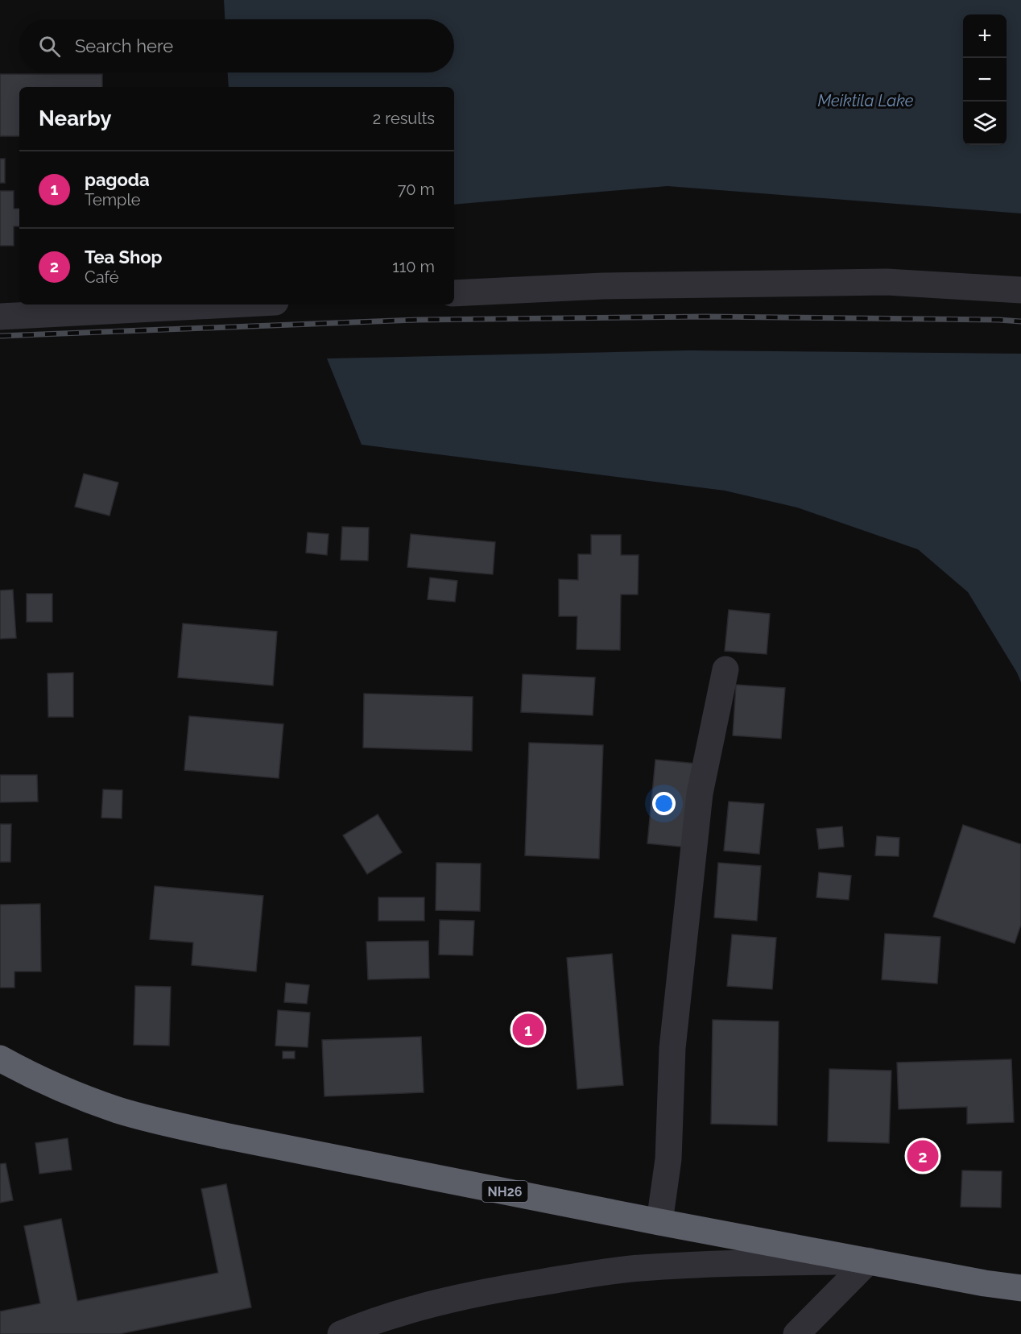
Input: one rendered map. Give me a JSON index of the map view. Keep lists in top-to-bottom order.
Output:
{
  "streets": {
    "highway": ["NH26"]
  },
  "water": ["Meiktila Lake"],
  "page": {
    "map_buttons": ["+", "−"],
    "search": "Search here",
    "heading": ["Nearby", "2 results"],
    "list": [
      {
        "mark": "1",
        "name": "pagoda",
        "note": "Temple",
        "value": "70 m"
      },
      {
        "mark": "2",
        "name": "Tea Shop",
        "note": "Café",
        "value": "110 m"
      }
    ],
    "pins": ["1", "2"]
  }
}
